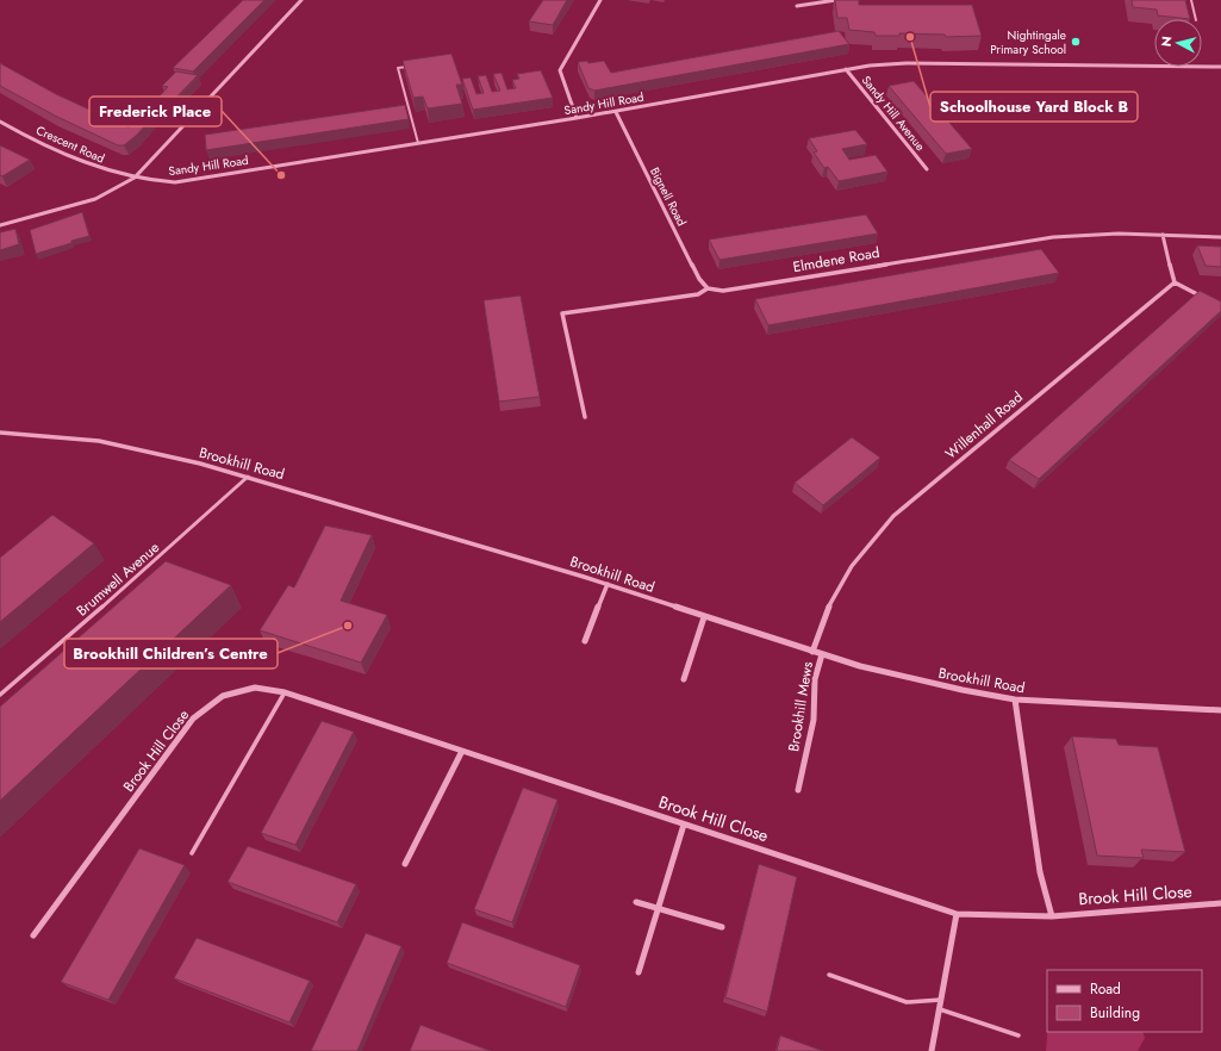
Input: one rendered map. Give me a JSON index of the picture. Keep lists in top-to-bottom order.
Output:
{
  "streets": {
    "street": [
      "Sandy Hill Road",
      "Sandy Hill Avenue",
      "Crescent Road",
      "Bignell Road",
      "Elmdene Road",
      "Willenhall Road",
      "Brookhill Road",
      "Brookhill Mews",
      "Brook Hill Close"
    ],
    "lane": ["Brumwell Avenue"]
  },
  "crossings": [
    ["Sandy Hill Road", "Sandy Hill Avenue"],
    ["Sandy Hill Road", "Crescent Road"],
    ["Sandy Hill Road", "Bignell Road"],
    ["Bignell Road", "Elmdene Road"],
    ["Willenhall Road", "Brookhill Road"],
    ["Brookhill Road", "Brumwell Avenue"],
    ["Brookhill Road", "Brookhill Mews"]
  ],
  "places": [
    "Schoolhouse Yard Block B",
    "Nightingale Primary School",
    "Frederick Place",
    "Brookhill Children’s Centre"
  ],
  "legend": ["Road", "Building"],
  "north": "left"
}
